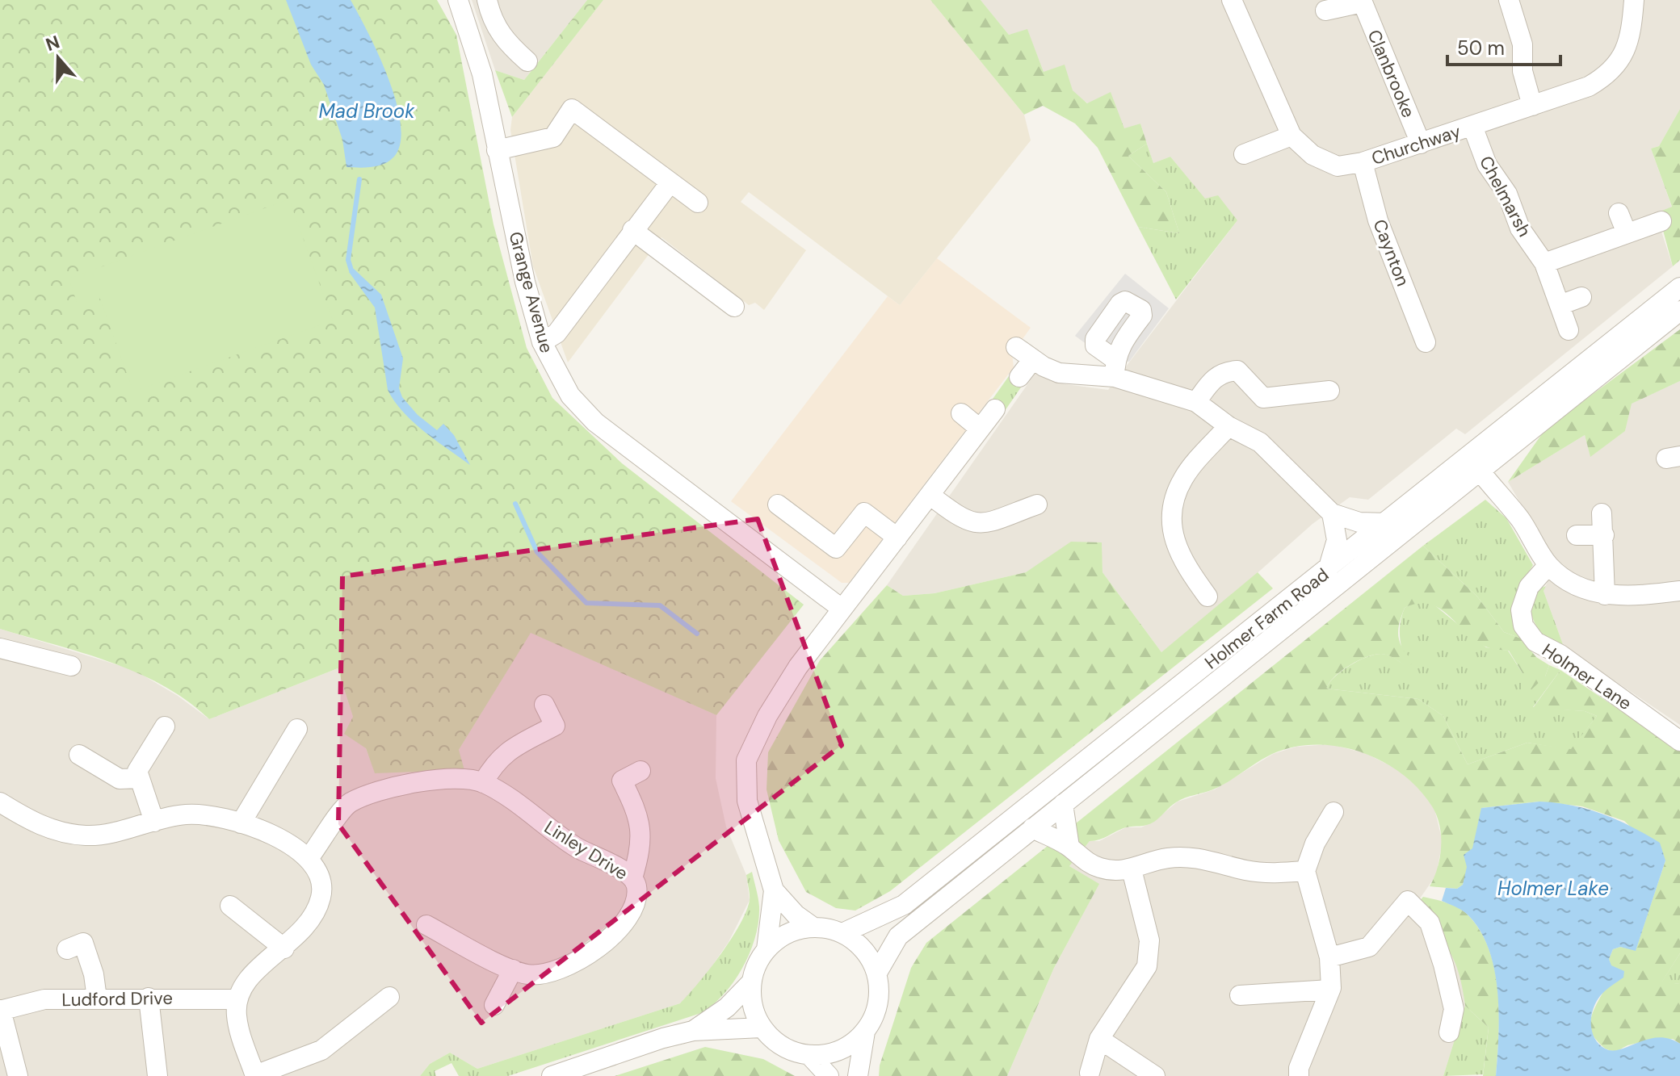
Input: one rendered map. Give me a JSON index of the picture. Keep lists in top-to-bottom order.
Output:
{
  "streets": {
    "street": [
      "Clanbrooke",
      "Churchway",
      "Chelmarsh",
      "Caynton",
      "Grange Avenue",
      "Holmer Farm Road",
      "Holmer Lane",
      "Linley Drive",
      "Ludford Drive"
    ]
  },
  "crossings": [
    ["Clanbrooke", "Churchway"],
    ["Churchway", "Chelmarsh"],
    ["Churchway", "Caynton"]
  ],
  "water": ["Mad Brook", "Holmer Lake"],
  "scale_bar": "50 m",
  "north": "top"
}
